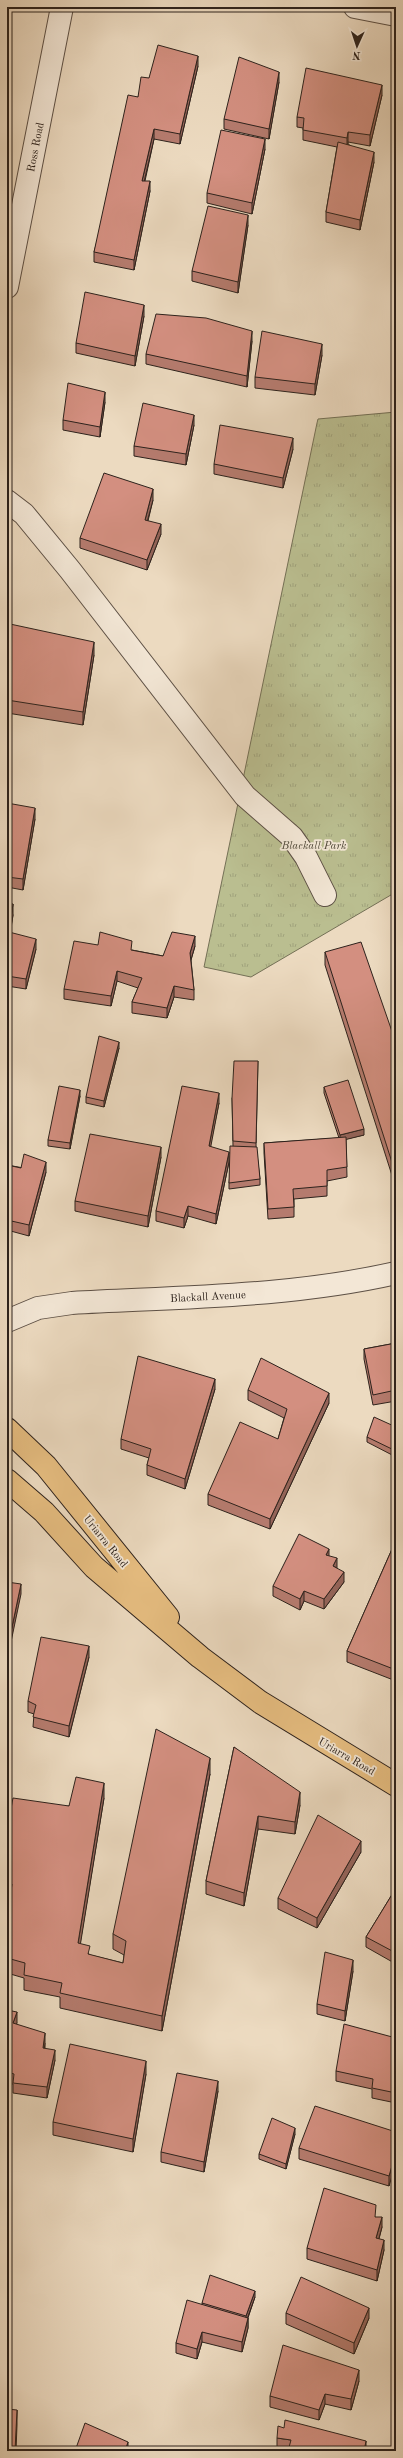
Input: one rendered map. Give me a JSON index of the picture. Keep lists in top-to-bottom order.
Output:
{
  "streets": {
    "main road": ["Uriarra Road"],
    "street": ["Ross Road", "Blackall Avenue"]
  },
  "parks": ["Blackall Park"],
  "north": "bottom"
}
